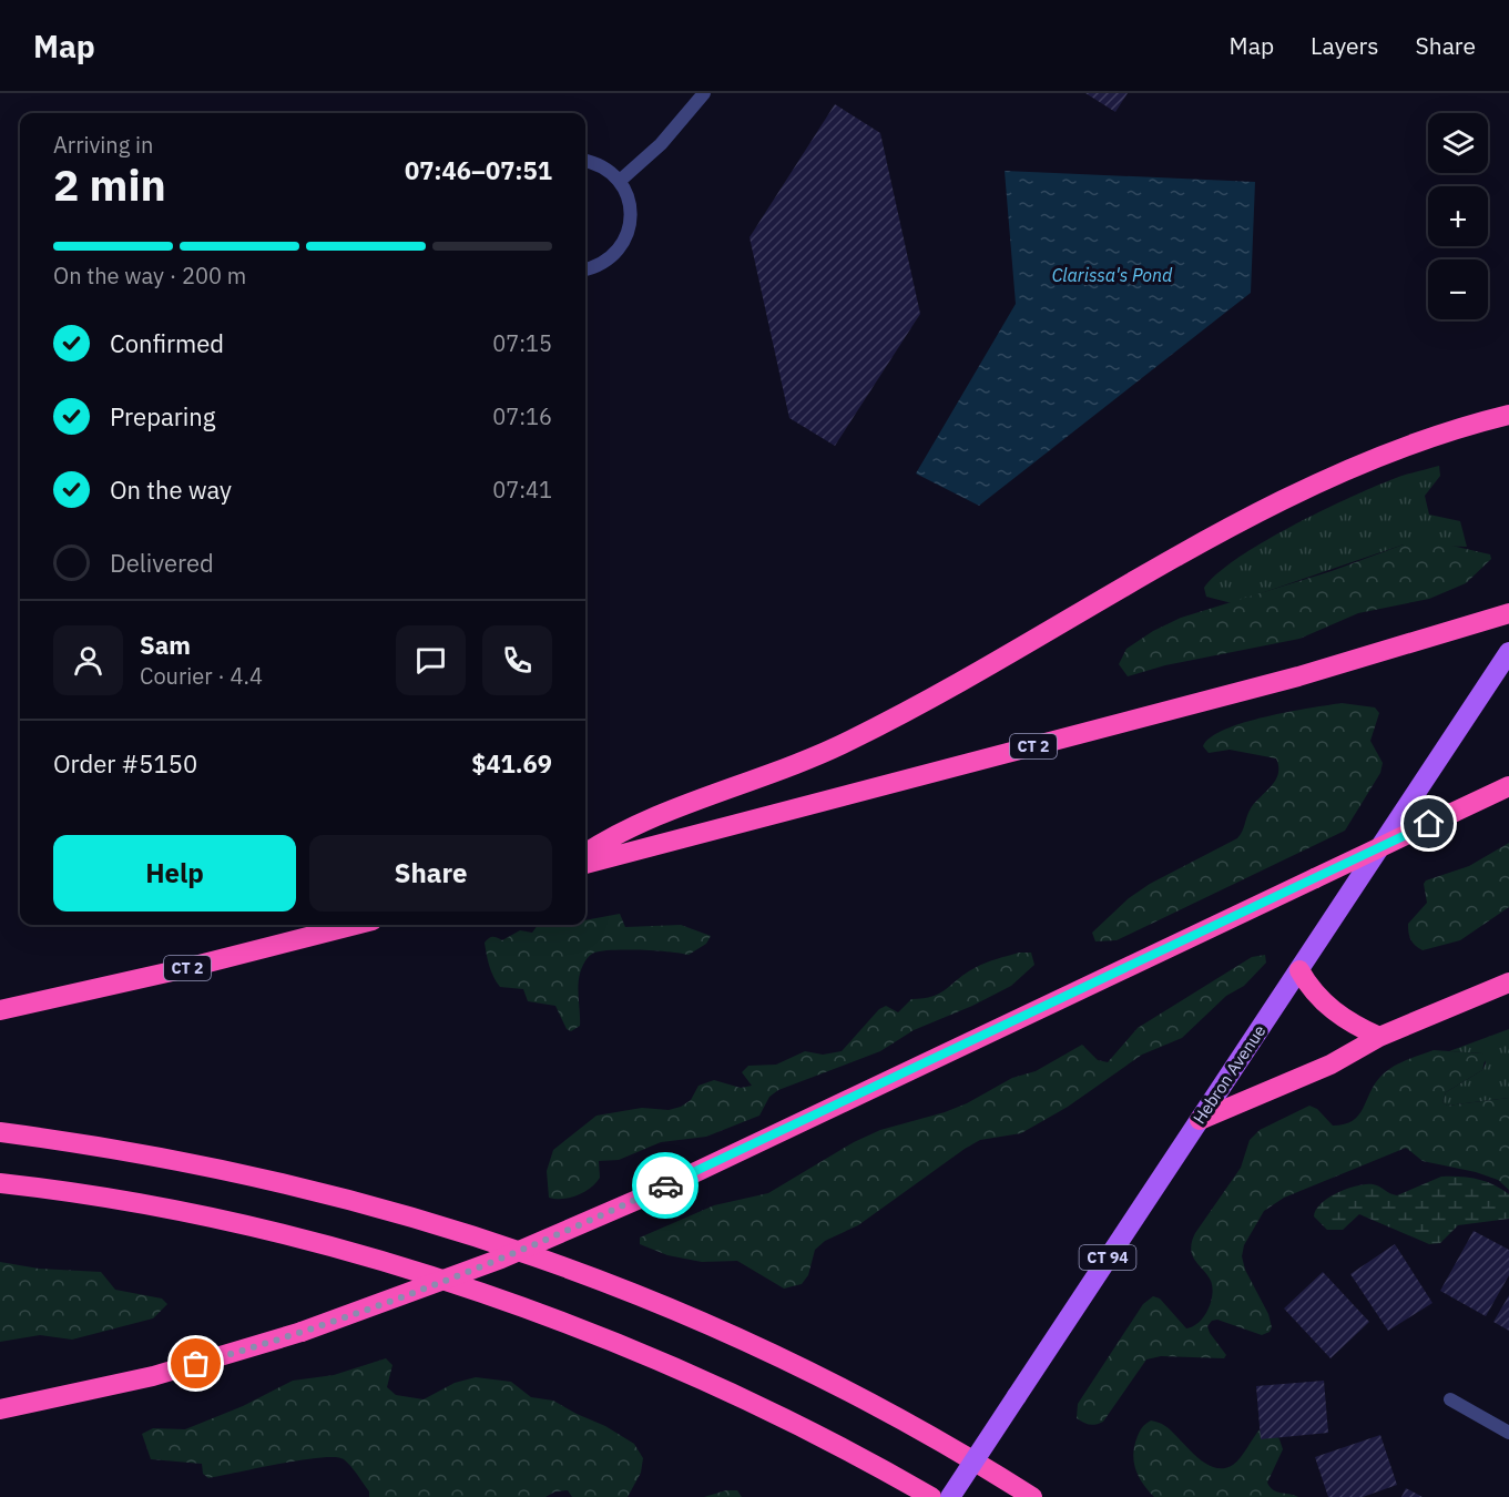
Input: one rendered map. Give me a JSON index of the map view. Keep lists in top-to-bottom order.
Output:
{
  "streets": {
    "highway": ["CT 2"],
    "main road": ["Hebron Avenue", "CT 94"]
  },
  "water": ["Clarissa's Pond"],
  "page": {
    "header": "Map",
    "nav": ["Map", "Layers", "Share"],
    "map_buttons": ["+", "−"],
    "heading": ["2 min", "Arriving in", "07:46–07:51"],
    "panel": [
      "Sam",
      "Courier · 4.4",
      "Order #5150",
      "$41.69"
    ],
    "bar": "On the way · 200 m",
    "list": [
      ["Confirmed", "07:15"],
      ["Preparing", "07:16"],
      ["On the way", "07:41"],
      "Delivered"
    ],
    "buttons": ["Help", "Share"]
  }
}
